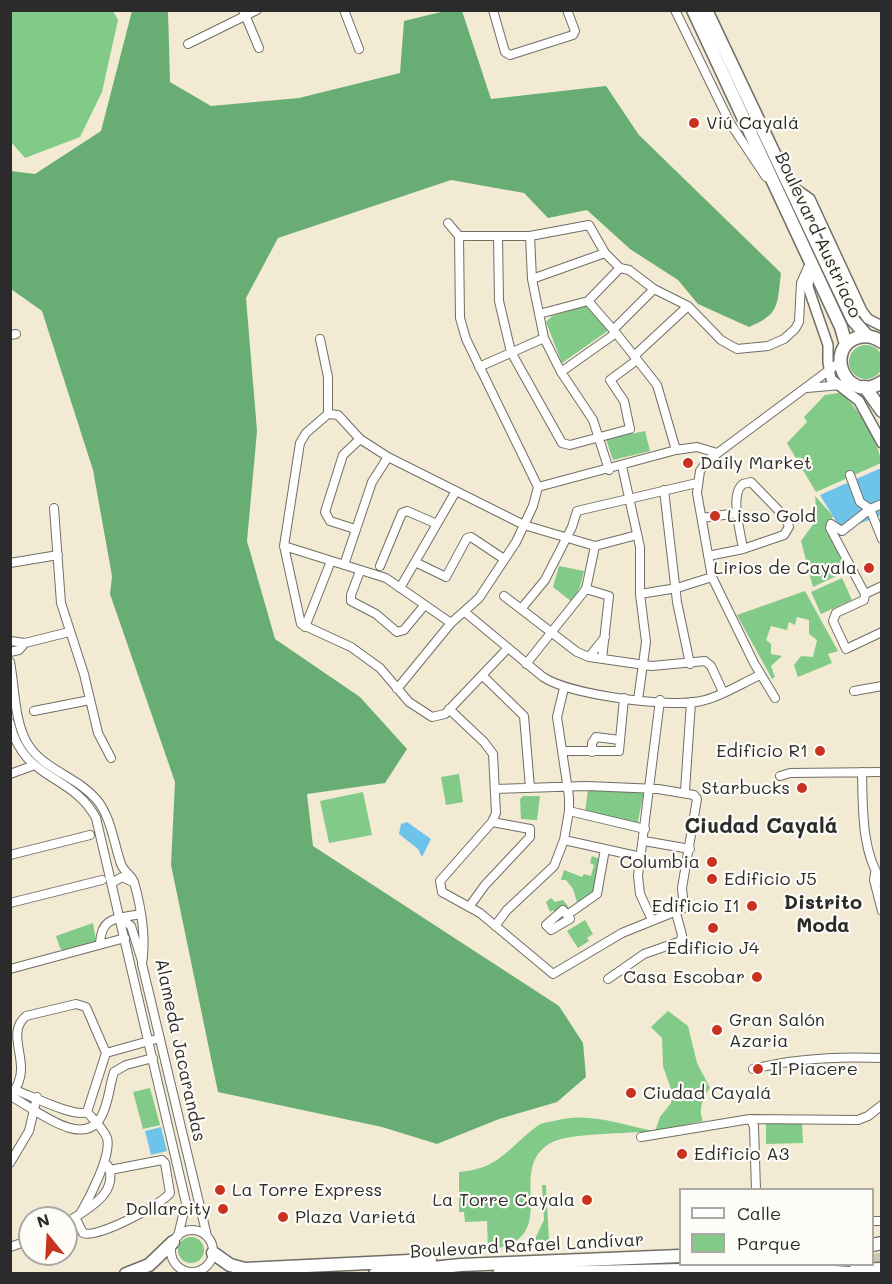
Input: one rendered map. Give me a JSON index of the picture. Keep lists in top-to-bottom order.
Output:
{
  "streets": {
    "main road": ["Boulevard Austríaco", "Boulevard Rafael Landívar"],
    "street": ["Alameda Jacarandas"]
  },
  "districts": ["Ciudad Cayalá", "Distrito Moda"],
  "places": [
    "Viú Cayalá",
    "Daily Market",
    "Lisso Gold",
    "Lirios de Cayala",
    "Edificio R1",
    "Starbucks",
    "Columbia",
    "Edificio J5",
    "Edificio I1",
    "Edificio J4",
    "Casa Escobar",
    "Gran Salón Azaria",
    "Il Piacere",
    "Ciudad Cayalá",
    "Edificio A3",
    "La Torre Express",
    "La Torre Cayala",
    "Dollarcity",
    "Plaza Varietá"
  ],
  "legend": ["Calle", "Parque"],
  "north": "top"
}
